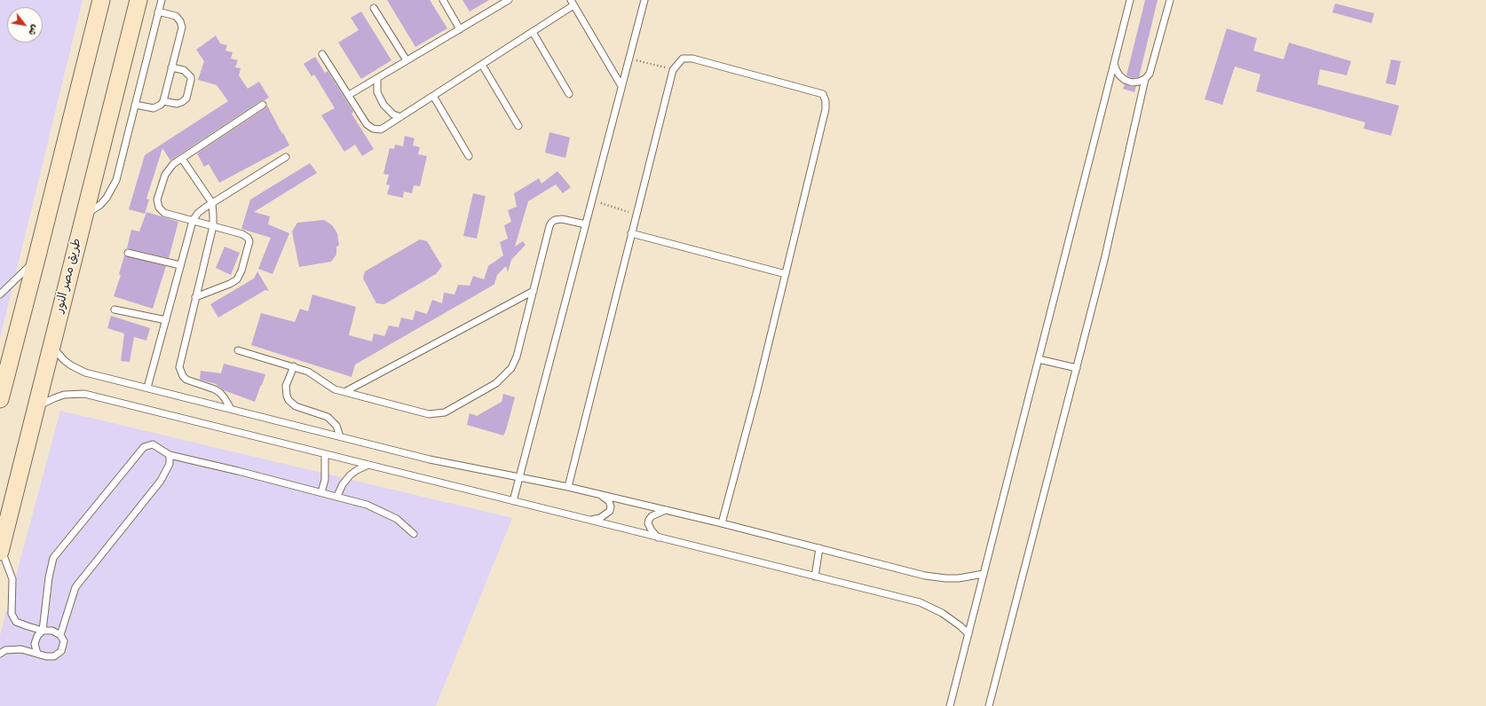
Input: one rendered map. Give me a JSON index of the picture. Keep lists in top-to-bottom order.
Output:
{
  "streets": {
    "street": ["طريق مصر النور"]
  },
  "north": "bottom right"
}
